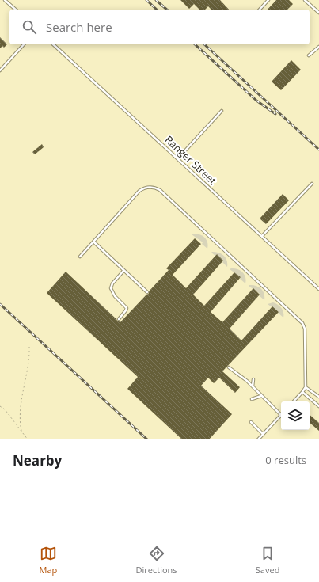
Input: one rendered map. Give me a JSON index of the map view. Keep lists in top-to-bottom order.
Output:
{
  "streets": {
    "lane": ["Ranger Street"]
  },
  "page": {
    "search": "Search here",
    "heading": ["Nearby", "0 results"],
    "nav": ["Map", "Directions", "Saved"]
  }
}
